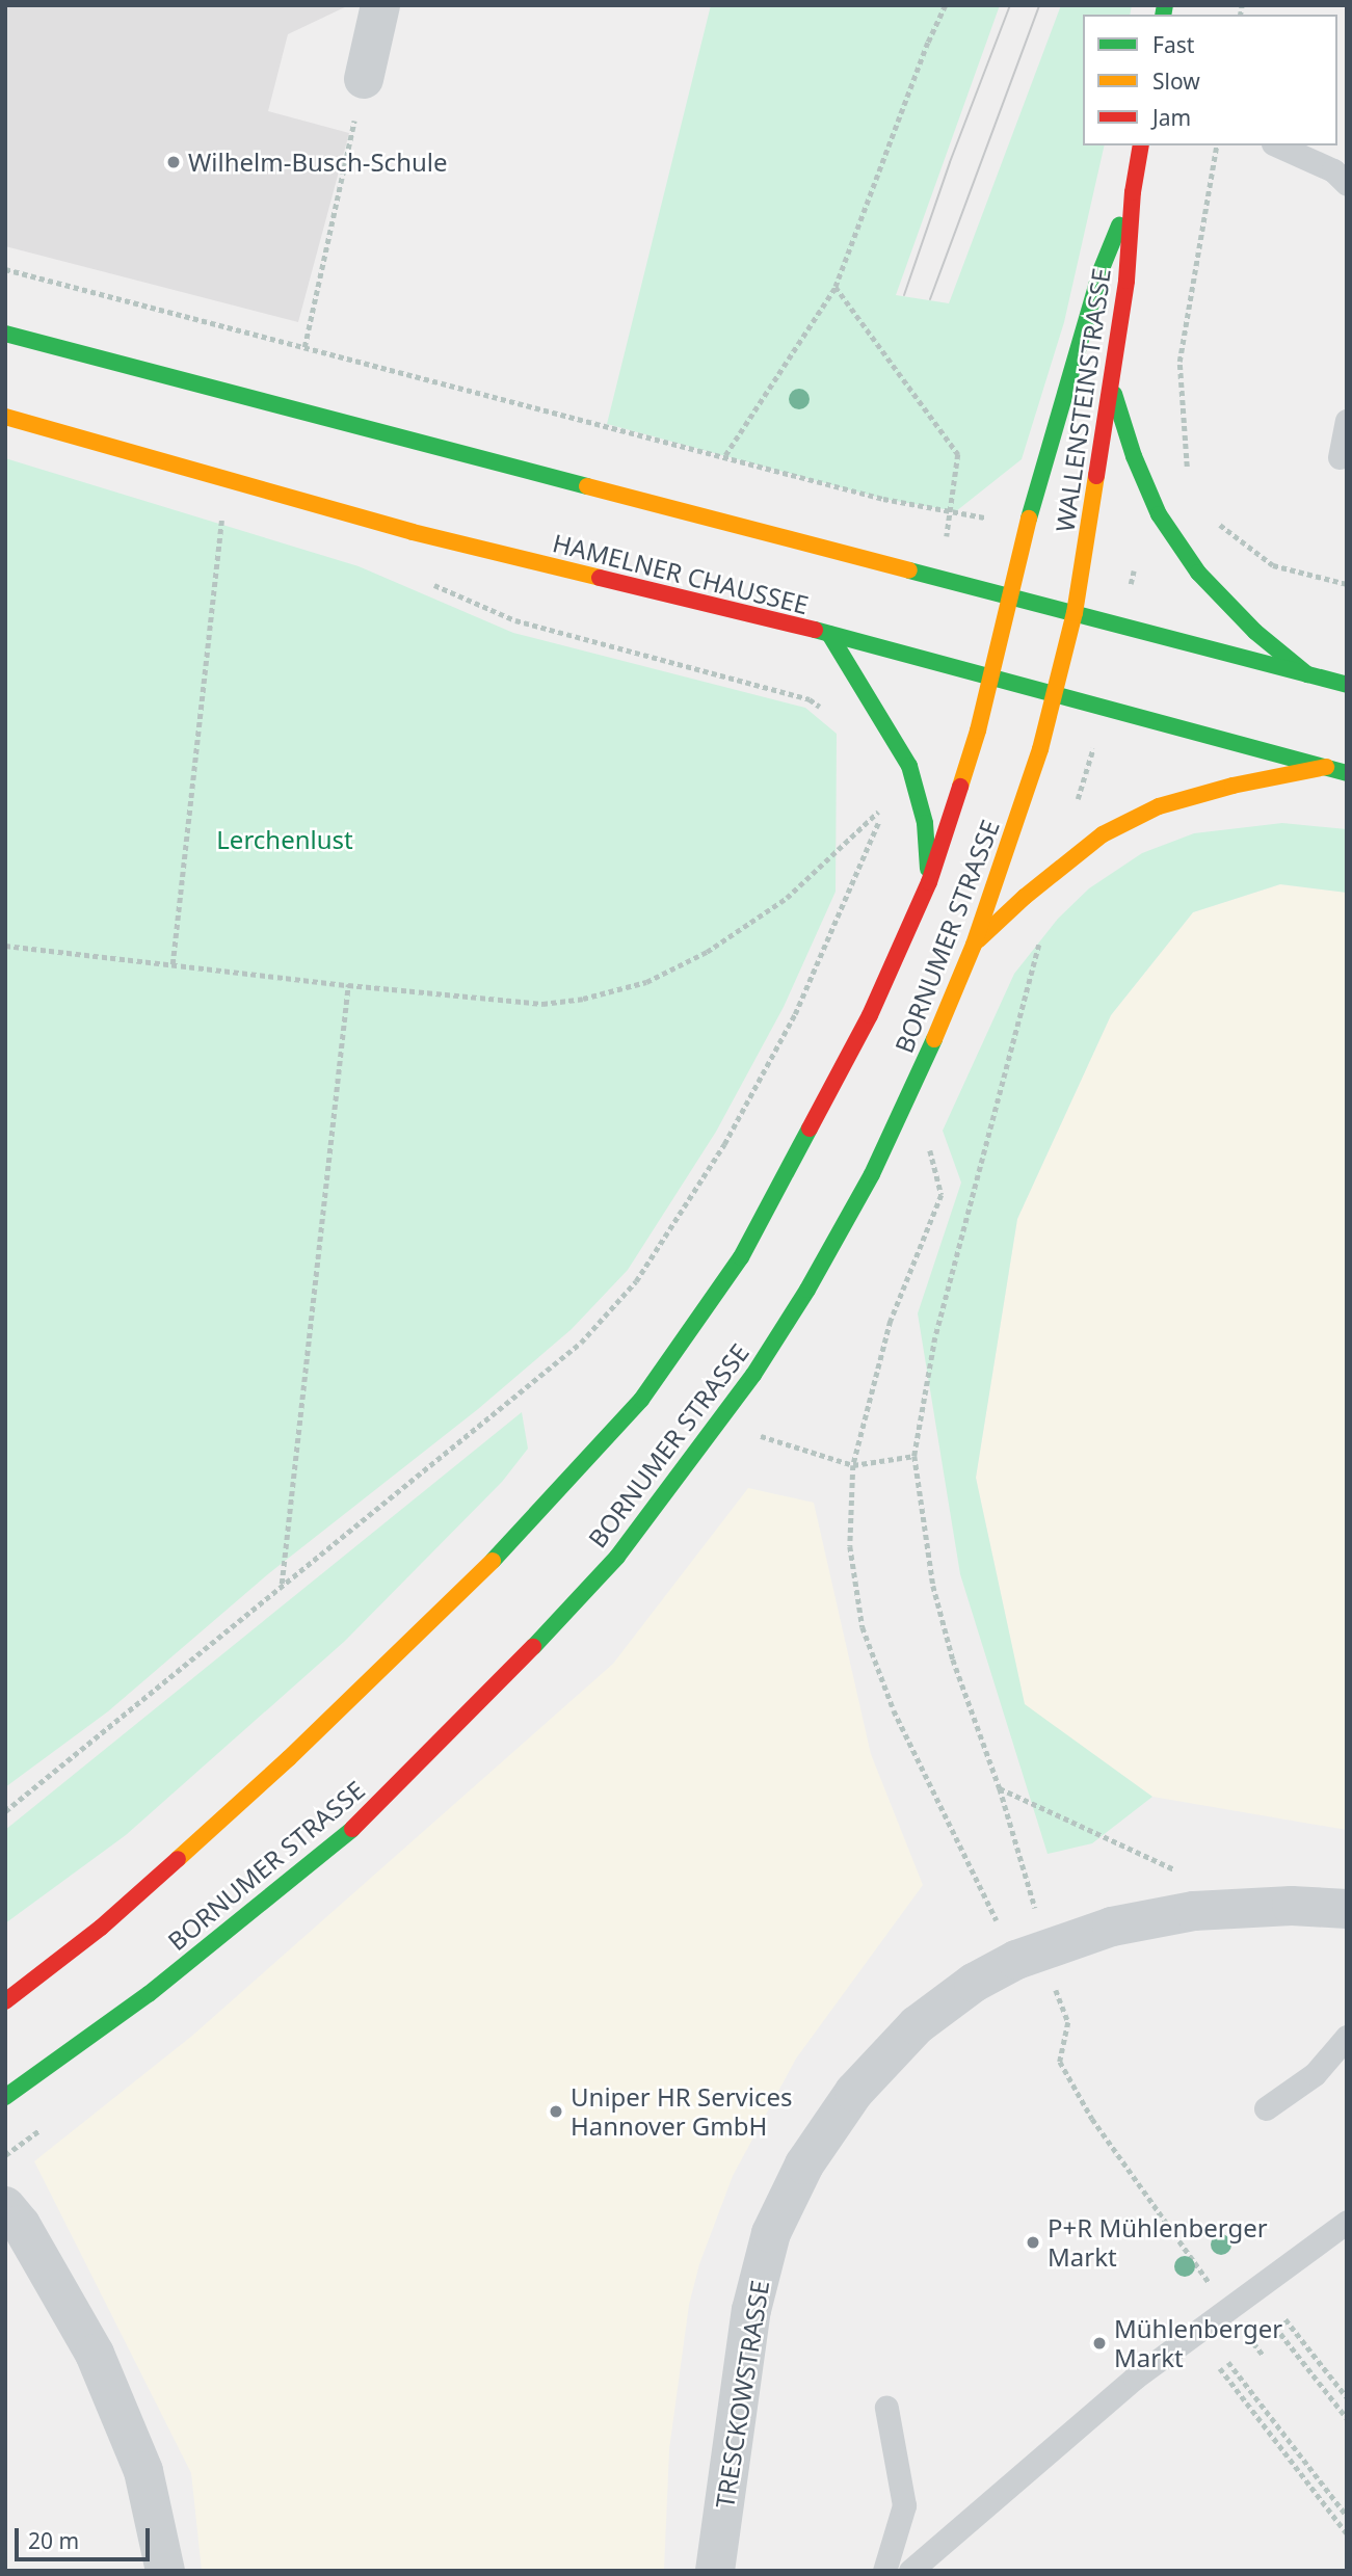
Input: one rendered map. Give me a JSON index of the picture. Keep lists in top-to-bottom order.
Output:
{
  "streets": {
    "main road": ["WALLENSTEINSTRASSE", "HAMELNER CHAUSSEE", "BORNUMER STRASSE"],
    "street": ["TRESCKOWSTRASSE"]
  },
  "crossings": [
    ["WALLENSTEINSTRASSE", "BORNUMER STRASSE"],
    ["HAMELNER CHAUSSEE", "BORNUMER STRASSE"]
  ],
  "parks": ["Lerchenlust"],
  "places": [
    "Wilhelm-Busch-Schule",
    "Uniper HR Services Hannover GmbH",
    "P+R Mühlenberger Markt",
    "Mühlenberger Markt"
  ],
  "legend": ["Fast", "Slow", "Jam"],
  "scale_bar": "20 m"
}
